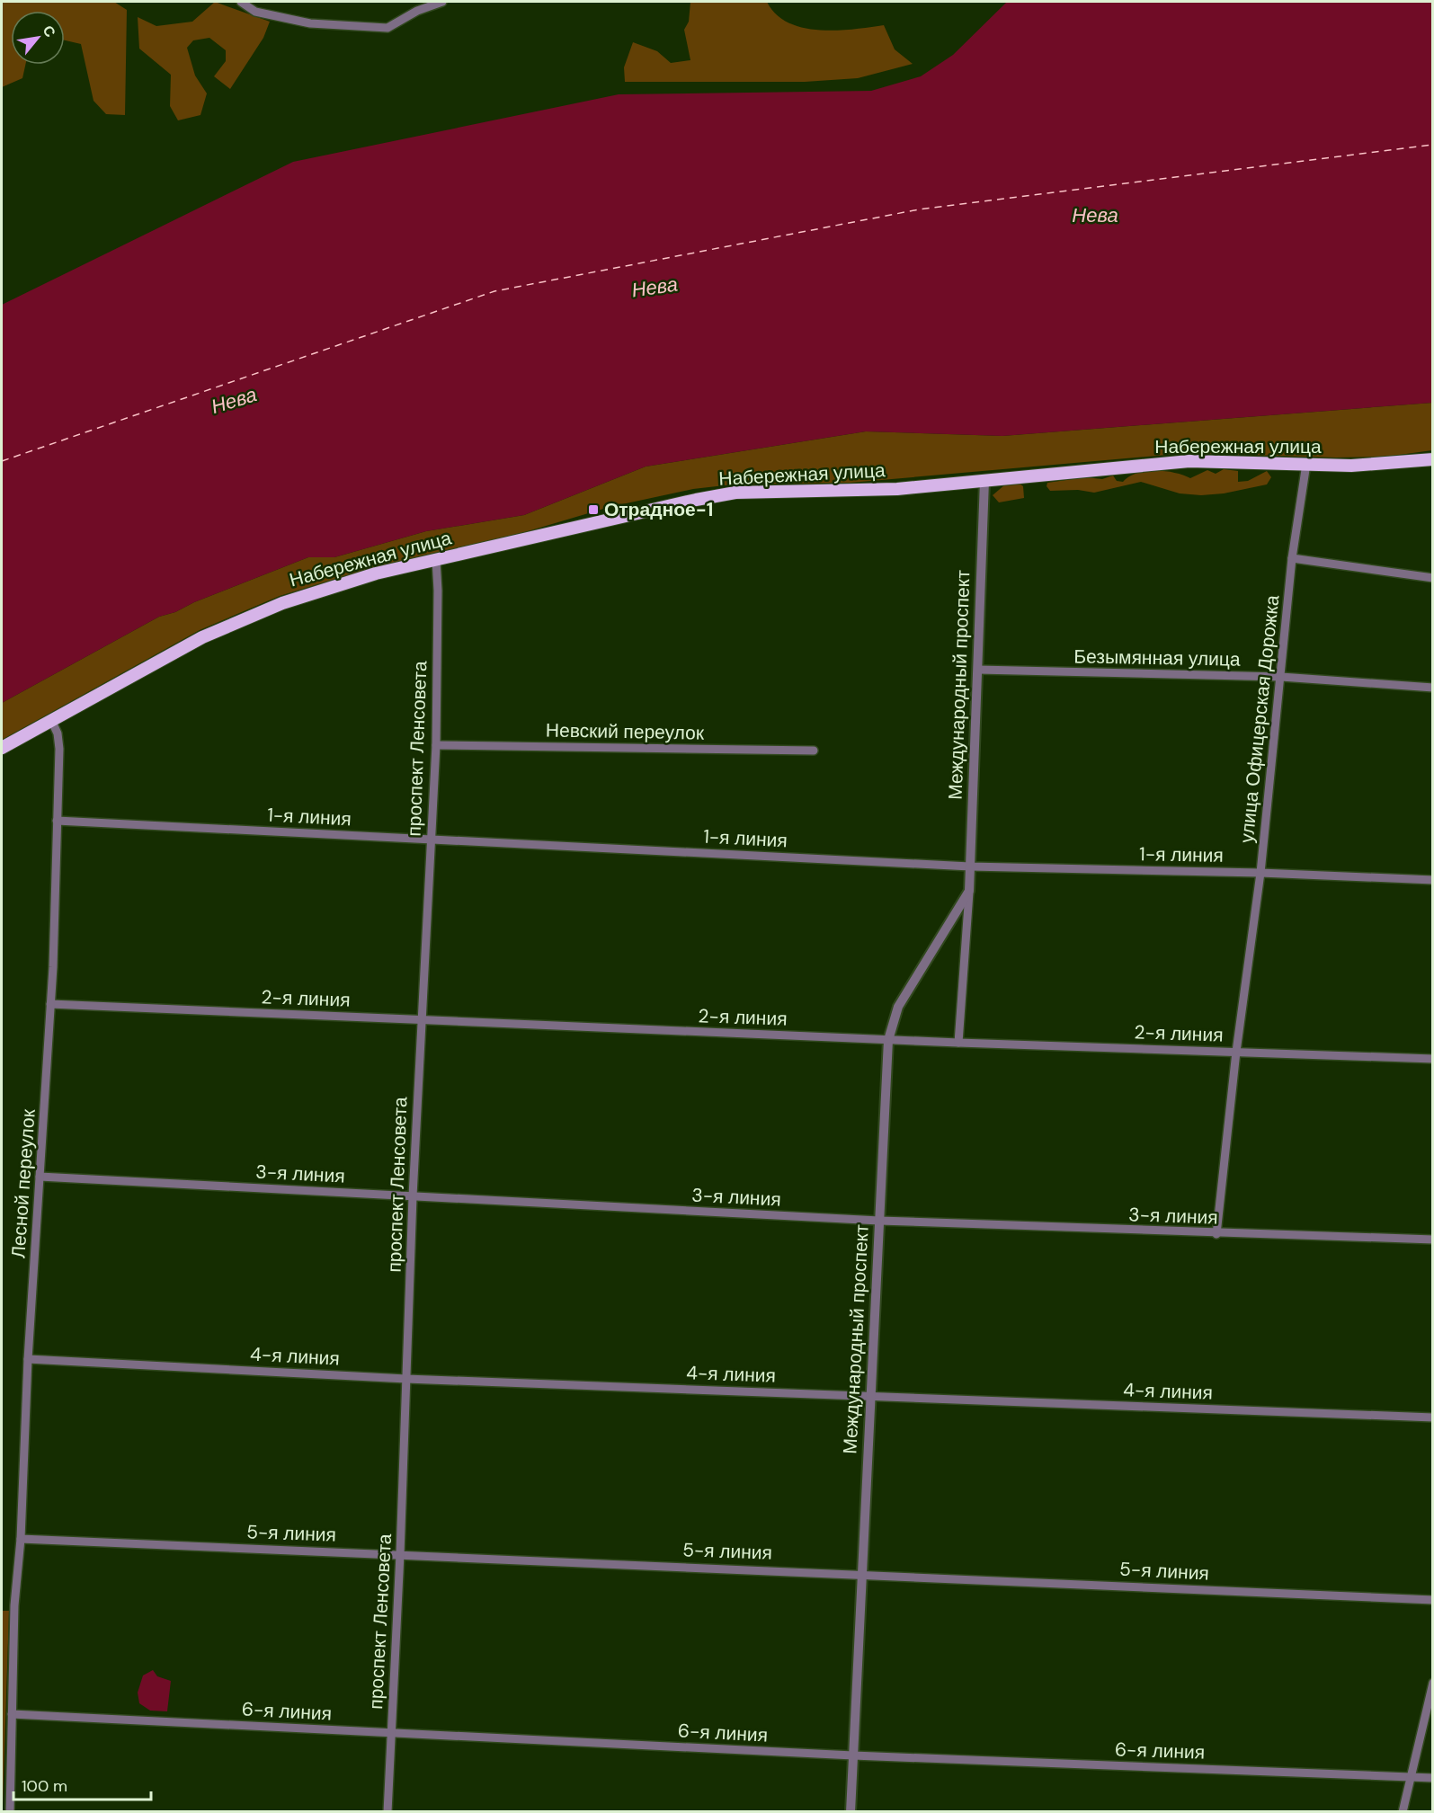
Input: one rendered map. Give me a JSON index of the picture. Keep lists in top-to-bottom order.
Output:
{
  "streets": {
    "main road": ["Набережная улица"],
    "street": [
      "Безымянная улица",
      "Международный проспект",
      "улица Офицерская Дорожка",
      "Невский переулок",
      "проспект Ленсовета",
      "1-я линия",
      "2-я линия",
      "3-я линия",
      "Лесной переулок",
      "4-я линия",
      "5-я линия",
      "6-я линия"
    ]
  },
  "crossings": [
    ["Набережная улица", "Международный проспект"],
    ["Набережная улица", "улица Офицерская Дорожка"],
    ["Набережная улица", "проспект Ленсовета"],
    ["Набережная улица", "Лесной переулок"],
    ["Безымянная улица", "Международный проспект"],
    ["Безымянная улица", "улица Офицерская Дорожка"],
    ["Международный проспект", "1-я линия"],
    ["Международный проспект", "2-я линия"],
    ["Международный проспект", "3-я линия"],
    ["Международный проспект", "4-я линия"],
    ["Международный проспект", "5-я линия"],
    ["Международный проспект", "6-я линия"],
    ["улица Офицерская Дорожка", "1-я линия"],
    ["улица Офицерская Дорожка", "2-я линия"],
    ["улица Офицерская Дорожка", "3-я линия"],
    ["Невский переулок", "проспект Ленсовета"],
    ["проспект Ленсовета", "1-я линия"],
    ["проспект Ленсовета", "2-я линия"],
    ["проспект Ленсовета", "3-я линия"],
    ["проспект Ленсовета", "4-я линия"],
    ["проспект Ленсовета", "5-я линия"],
    ["проспект Ленсовета", "6-я линия"],
    ["1-я линия", "Лесной переулок"],
    ["2-я линия", "Лесной переулок"],
    ["3-я линия", "Лесной переулок"],
    ["Лесной переулок", "4-я линия"],
    ["Лесной переулок", "5-я линия"],
    ["Лесной переулок", "6-я линия"]
  ],
  "water": ["Нева"],
  "places": {
    "transit": ["Отрадное-1"]
  },
  "scale_bar": "100 m",
  "north": "top right"
}
